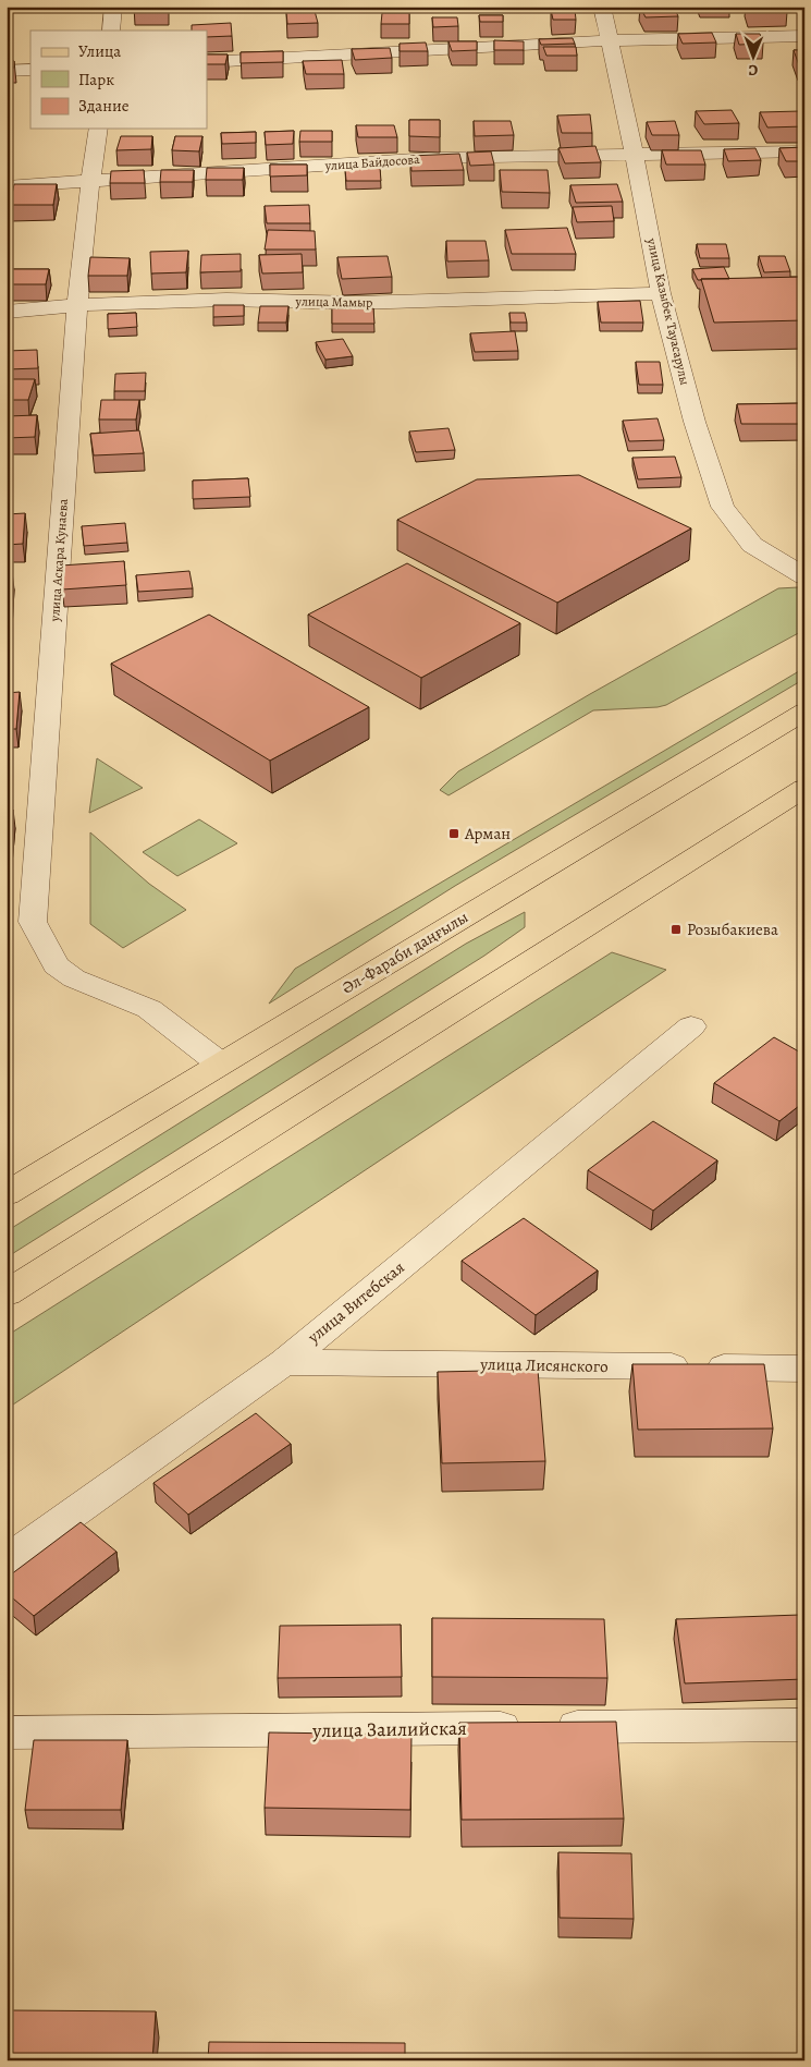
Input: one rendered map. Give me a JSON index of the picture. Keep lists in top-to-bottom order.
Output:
{
  "streets": {
    "main road": ["Әл-Фараби даңғылы"],
    "street": [
      "улица Байдосова",
      "улица Мамыр",
      "улица Казыбек Тауасарулы",
      "улица Аскара Кунаева",
      "улица Витебская",
      "улица Лисянского",
      "улица Заилийская"
    ]
  },
  "crossings": [
    ["улица Байдосова", "улица Казыбек Тауасарулы"],
    ["улица Байдосова", "улица Аскара Кунаева"],
    ["улица Мамыр", "улица Казыбек Тауасарулы"],
    ["улица Мамыр", "улица Аскара Кунаева"],
    ["улица Аскара Кунаева", "Әл-Фараби даңғылы"],
    ["улица Витебская", "улица Лисянского"]
  ],
  "places": {
    "transit": ["Арман", "Розыбакиева"]
  },
  "legend": ["Улица", "Парк", "Здание"],
  "north": "bottom"
}
